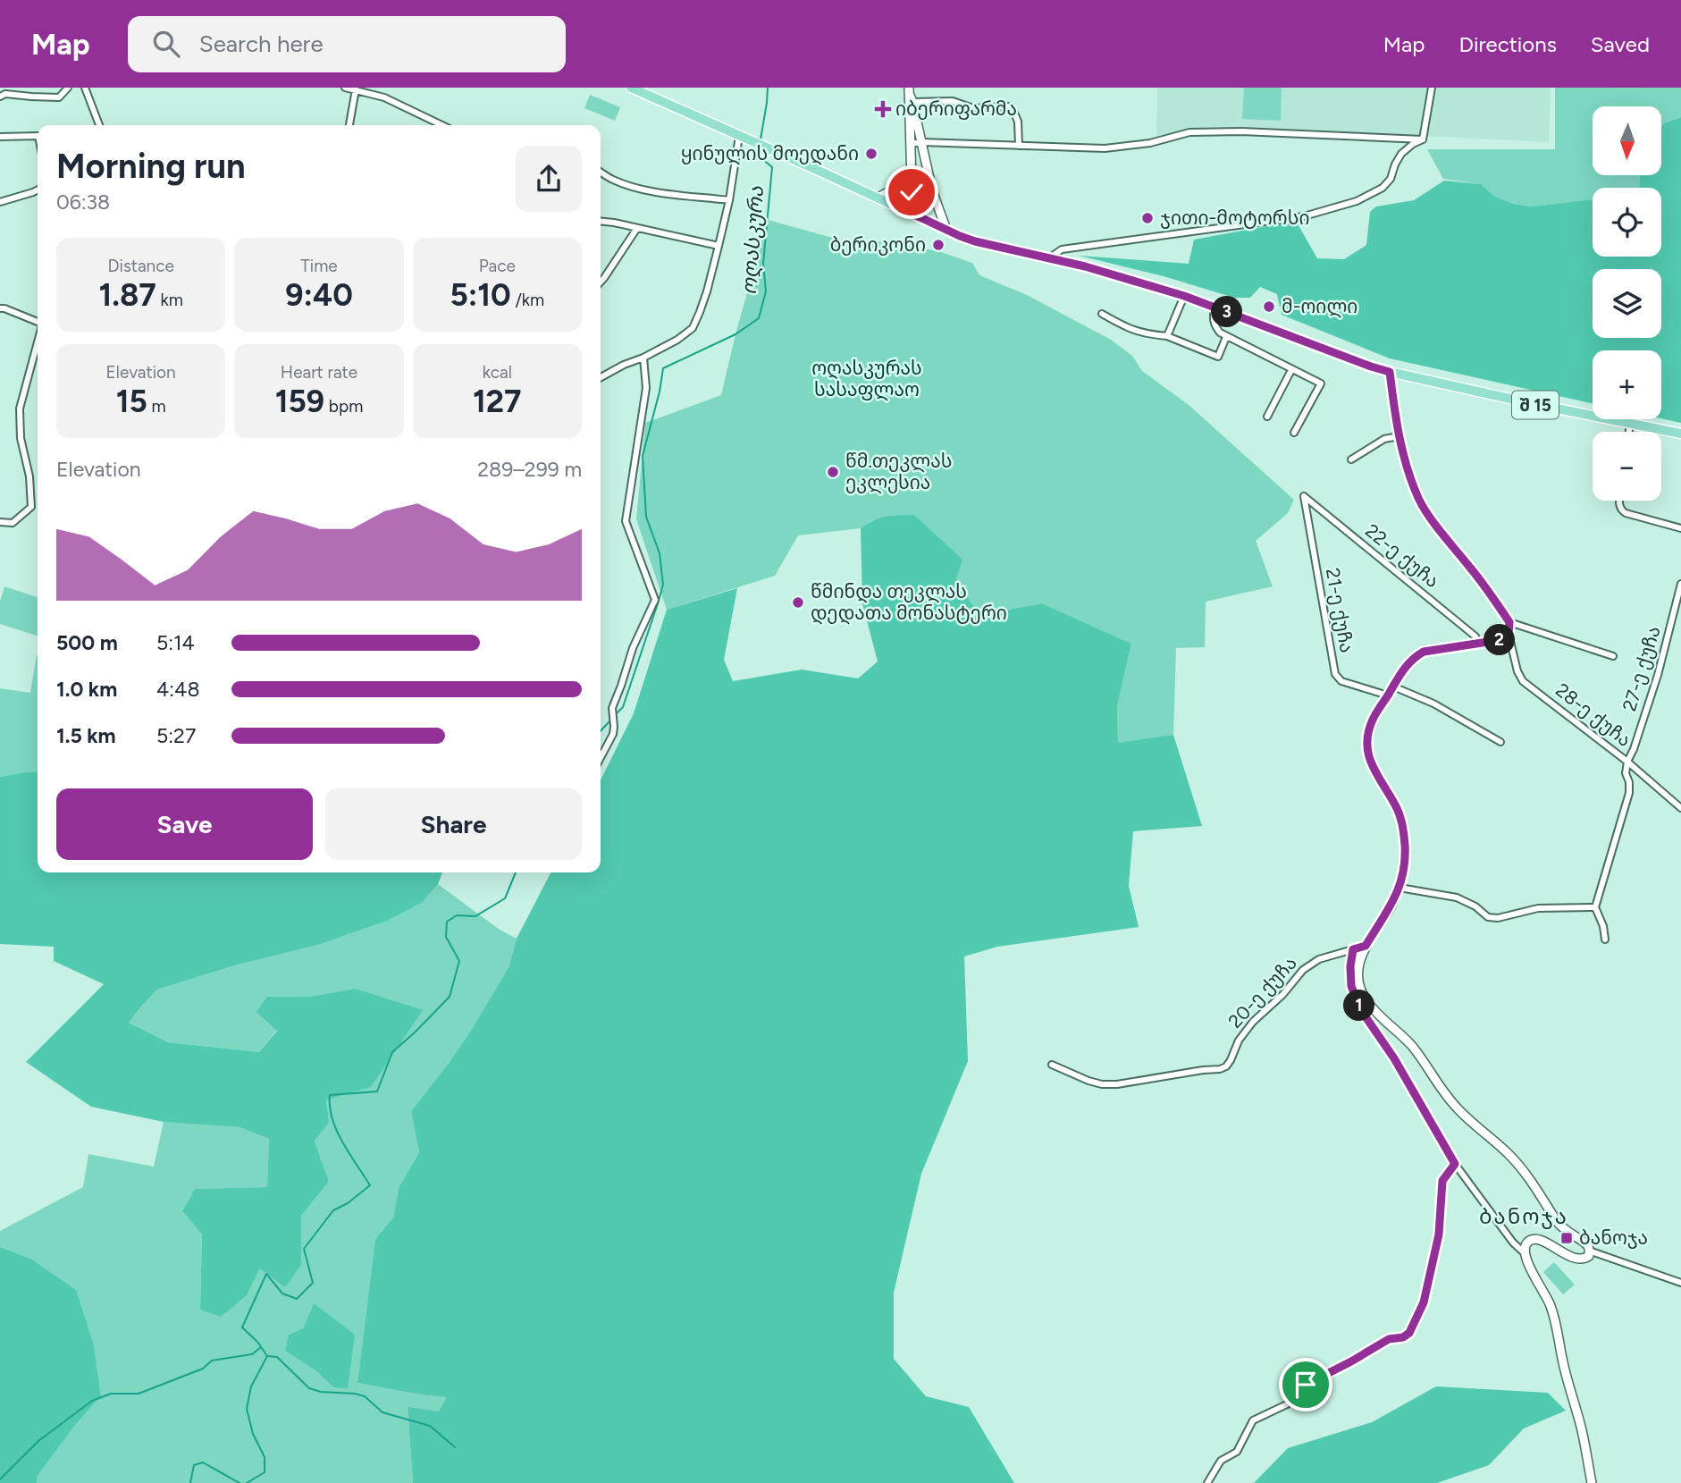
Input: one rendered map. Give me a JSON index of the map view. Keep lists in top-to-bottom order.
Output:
{
  "streets": {
    "main road": ["შ 15"],
    "street": [
      "22-ე ქუჩა",
      "21-ე ქუჩა",
      "27-ე ქუჩა",
      "28-ე ქუჩა",
      "20-ე ქუჩა"
    ]
  },
  "crossings": [
    ["22-ე ქუჩა", "21-ე ქუჩა"],
    ["27-ე ქუჩა", "28-ე ქუჩა"]
  ],
  "districts": ["ბანოჯა"],
  "water": ["ოღასკურა"],
  "parks": ["ოღასკურას სასაფლაო"],
  "places": {
    "health": ["იბერიფარმა"],
    "other": [
      "ყინულის მოედანი",
      "ჯითი-მოტორსი",
      "ბერიკონი",
      "მ-ოილი",
      "წმ.თეკლას ეკლესია",
      "წმინდა თეკლას დედათა მონასტერი"
    ],
    "transit": ["ბანოჯა"]
  },
  "north": "bottom",
  "page": {
    "header": "Map",
    "search": "Search here",
    "nav": ["Map", "Directions", "Saved"],
    "map_buttons": ["+", "−"],
    "heading": ["Morning run", "06:38"],
    "stats": [
      ["Distance", "1.87 km"],
      ["Time", "9:40"],
      ["Pace", "5:10 /km"],
      ["Elevation", "15 m"],
      ["Heart rate", "159 bpm"],
      ["kcal", "127"]
    ],
    "pins": ["3", "2", "1"],
    "chart": ["Elevation", "289–299 m"],
    "list": [
      {
        "name": "500 m",
        "note": "5:14"
      },
      {
        "name": "1.0 km",
        "note": "4:48"
      },
      {
        "name": "1.5 km",
        "note": "5:27"
      }
    ],
    "buttons": ["Save", "Share"]
  }
}
